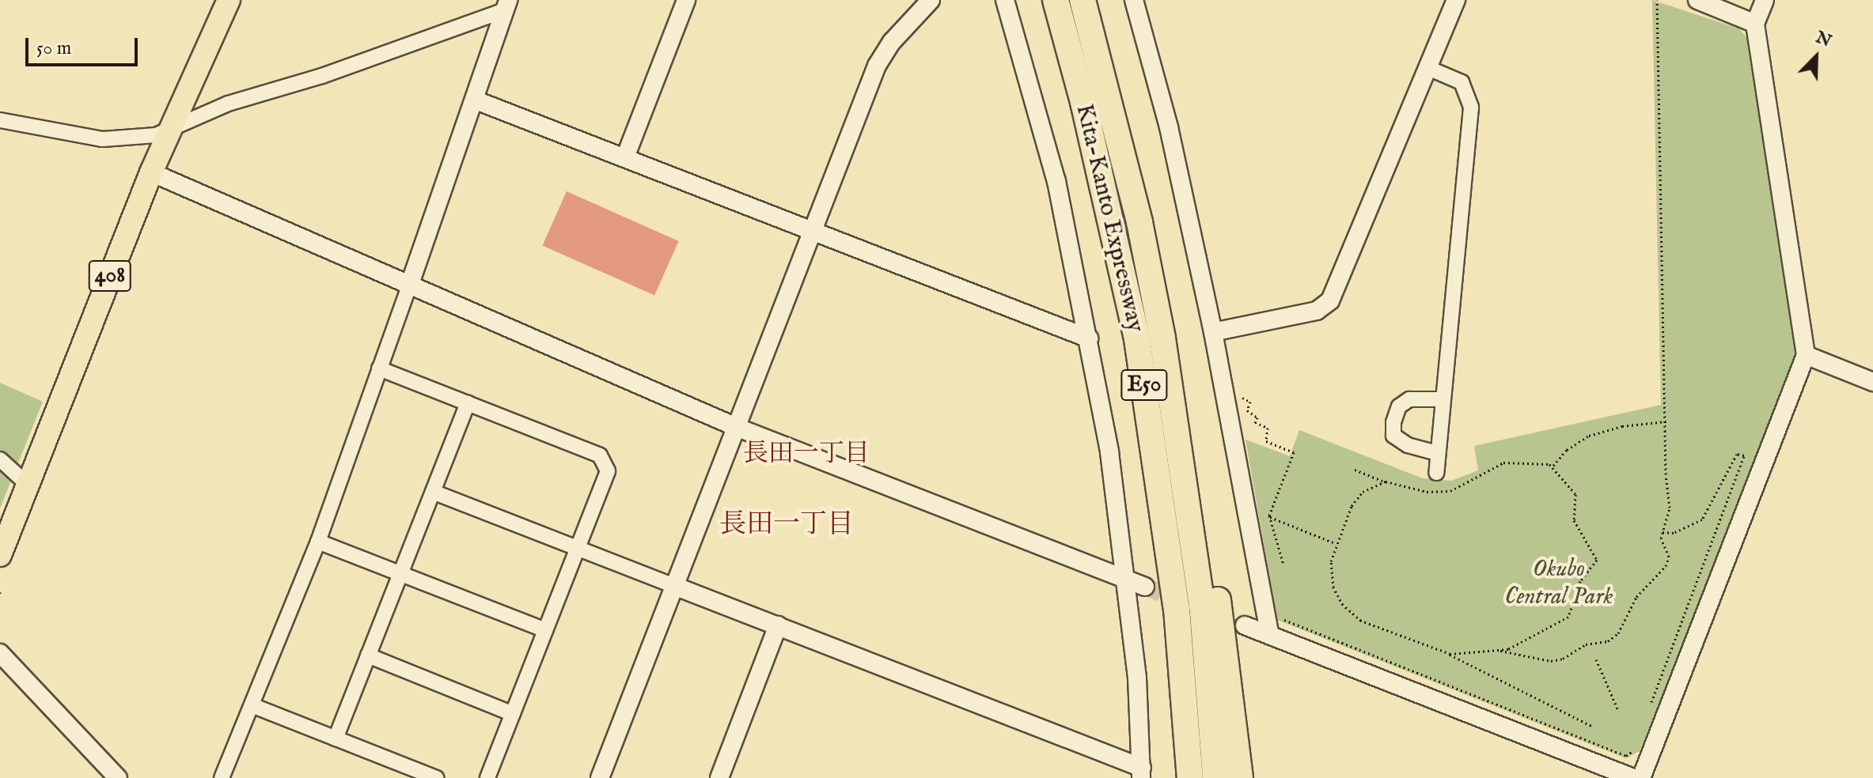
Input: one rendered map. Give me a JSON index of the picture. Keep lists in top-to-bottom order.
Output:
{
  "streets": {
    "highway": ["Kita-Kanto Expressway", "408", "E50"]
  },
  "districts": ["長田一丁目", "長田一丁目"],
  "parks": ["Okubo Central Park"],
  "scale_bar": "50 m",
  "north": "top right"
}
